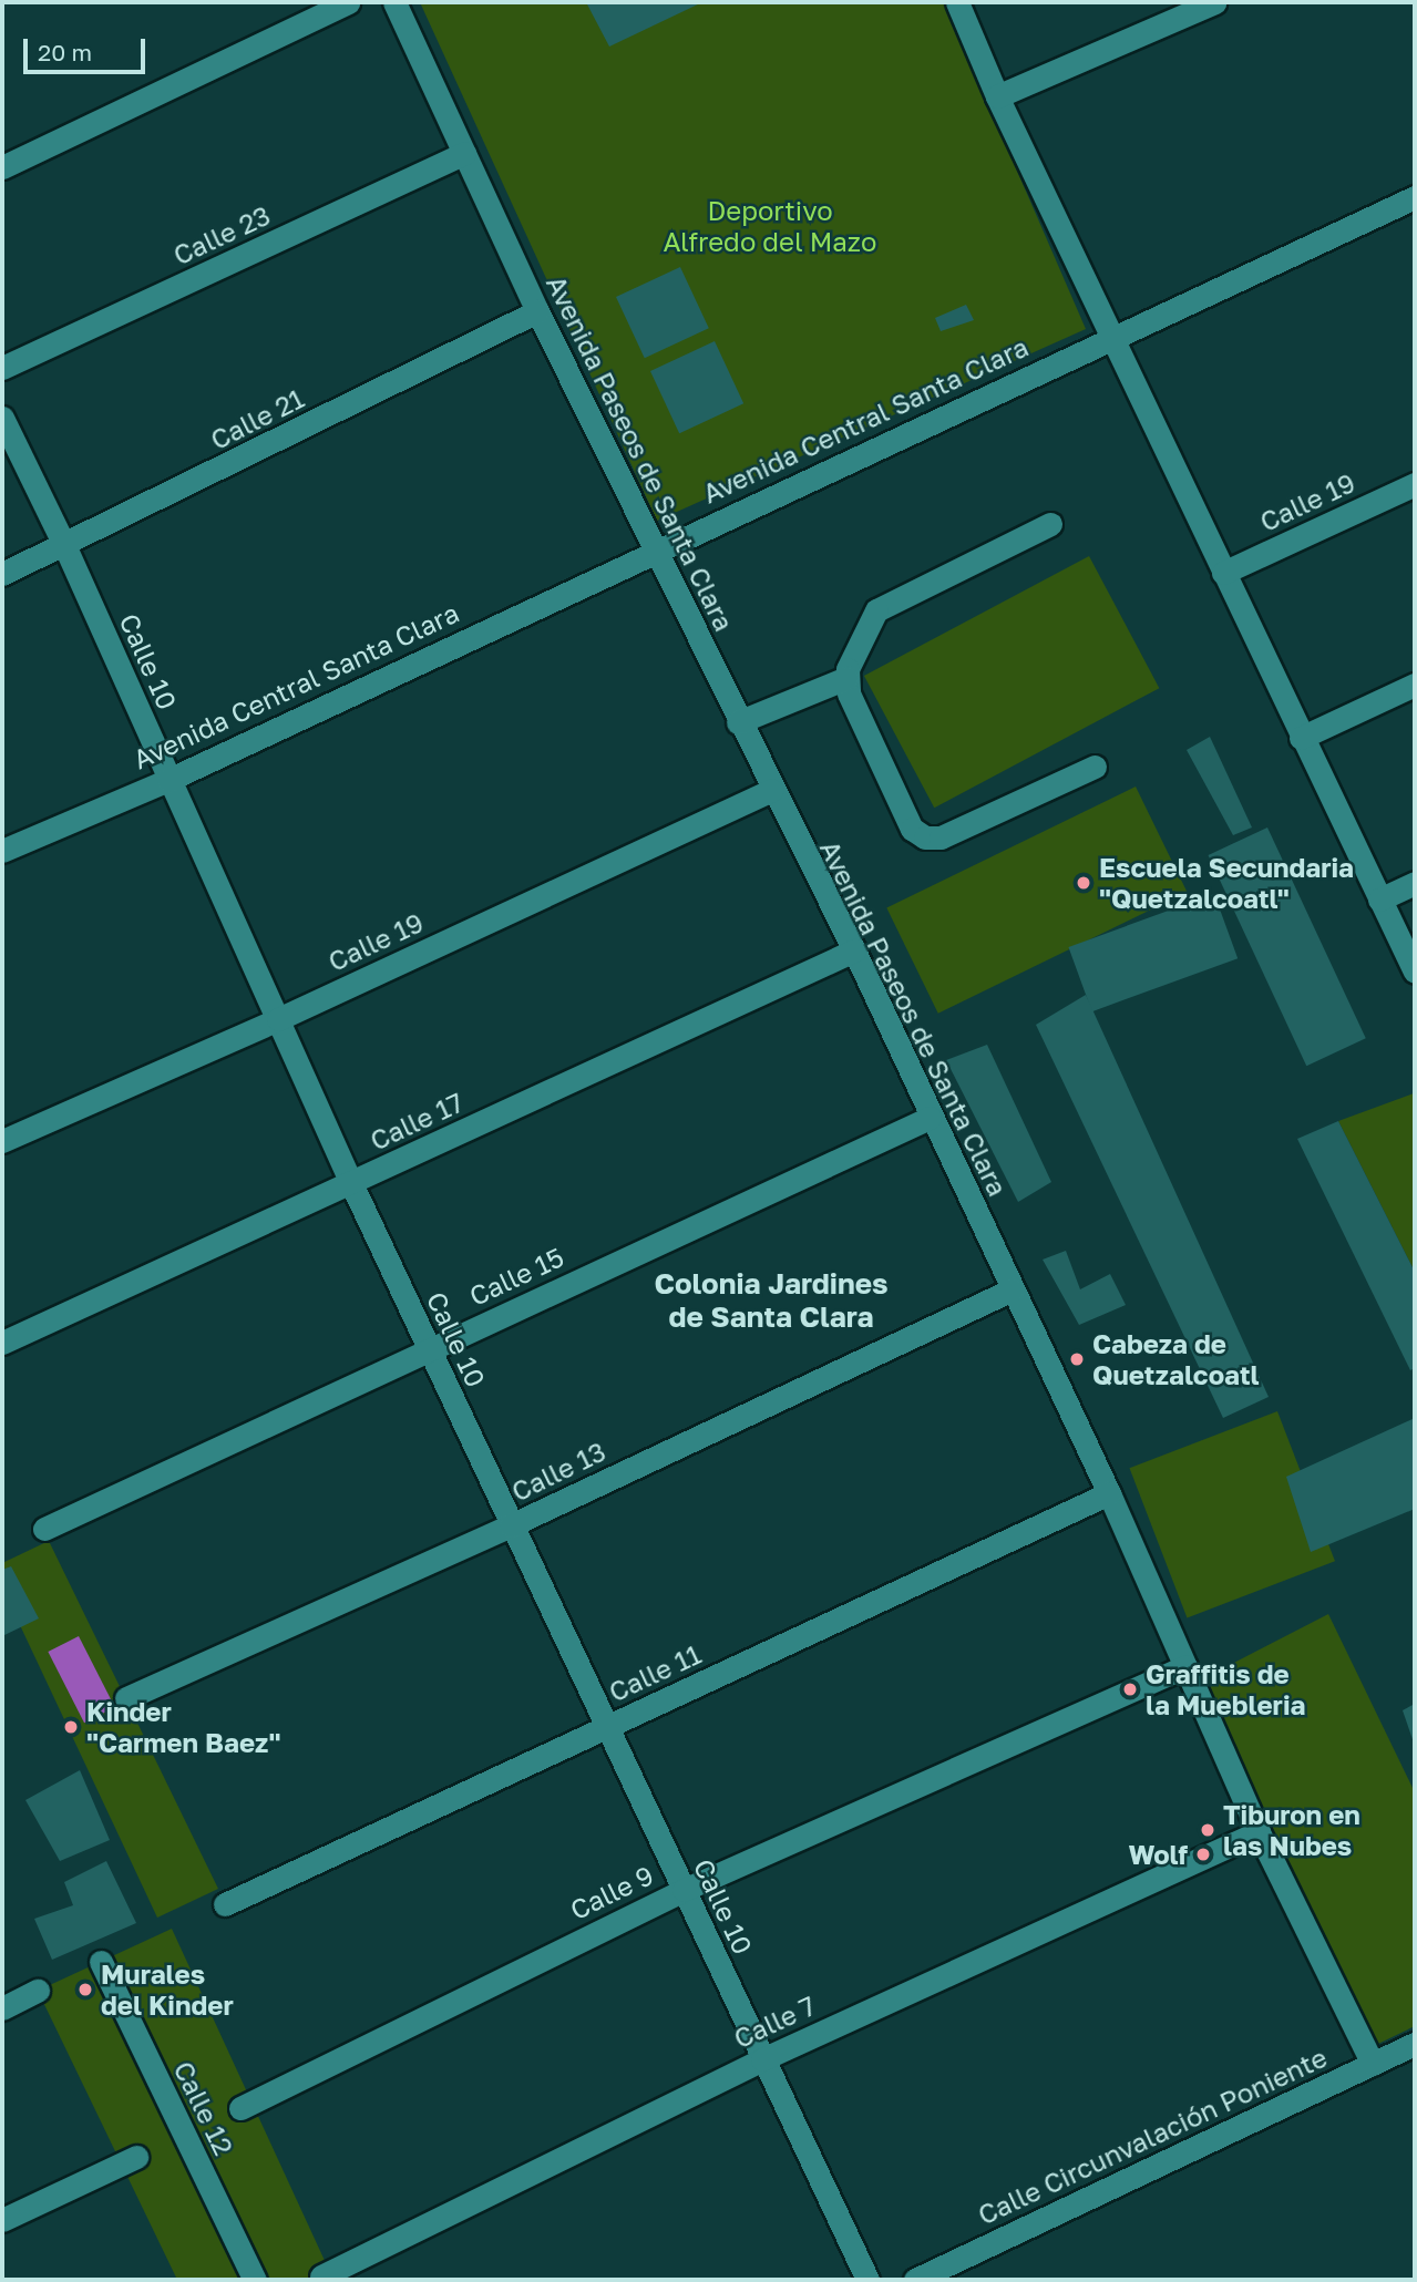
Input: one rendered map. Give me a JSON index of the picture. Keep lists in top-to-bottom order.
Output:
{
  "streets": {
    "street": [
      "Calle 23",
      "Calle 21",
      "Avenida Central Santa Clara",
      "Avenida Paseos de Santa Clara",
      "Calle 19",
      "Calle 10",
      "Calle 17",
      "Calle 15",
      "Calle 13",
      "Calle 11",
      "Calle 9",
      "Calle 7",
      "Calle 12",
      "Calle Circunvalación Poniente"
    ]
  },
  "crossings": [
    ["Calle 23", "Avenida Paseos de Santa Clara"],
    ["Calle 21", "Avenida Paseos de Santa Clara"],
    ["Calle 21", "Calle 10"],
    ["Avenida Central Santa Clara", "Avenida Paseos de Santa Clara"],
    ["Avenida Central Santa Clara", "Calle 10"],
    ["Avenida Paseos de Santa Clara", "Calle 19"],
    ["Avenida Paseos de Santa Clara", "Calle 17"],
    ["Avenida Paseos de Santa Clara", "Calle 15"],
    ["Avenida Paseos de Santa Clara", "Calle 13"],
    ["Avenida Paseos de Santa Clara", "Calle 11"],
    ["Avenida Paseos de Santa Clara", "Calle 9"],
    ["Avenida Paseos de Santa Clara", "Calle 7"],
    ["Avenida Paseos de Santa Clara", "Calle Circunvalación Poniente"],
    ["Calle 19", "Calle 10"],
    ["Calle 10", "Calle 17"],
    ["Calle 10", "Calle 15"],
    ["Calle 10", "Calle 13"],
    ["Calle 10", "Calle 11"],
    ["Calle 10", "Calle 9"],
    ["Calle 10", "Calle 7"]
  ],
  "districts": ["Colonia Jardines de Santa Clara"],
  "parks": ["Deportivo Alfredo del Mazo"],
  "places": [
    "Escuela Secundaria \"Quetzalcoatl\"",
    "Cabeza de Quetzalcoatl",
    "Graffitis de la Muebleria",
    "Kinder \"Carmen Baez\"",
    "Tiburon en las Nubes",
    "Wolf",
    "Murales del Kinder"
  ],
  "scale_bar": "20 m"
}
